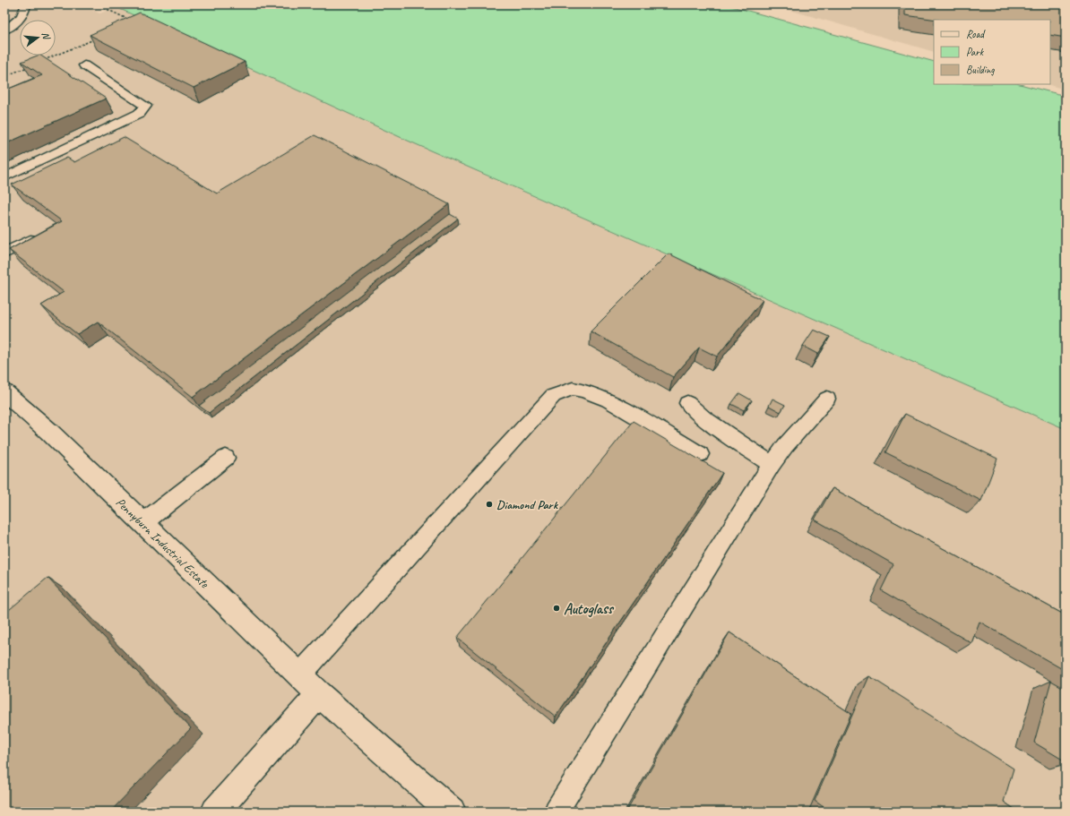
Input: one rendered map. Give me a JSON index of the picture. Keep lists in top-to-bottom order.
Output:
{
  "streets": {
    "street": ["Pennyburn Industrial Estate"]
  },
  "places": ["Diamond Park", "Autoglass"],
  "legend": ["Road", "Park", "Building"],
  "north": "right"
}
